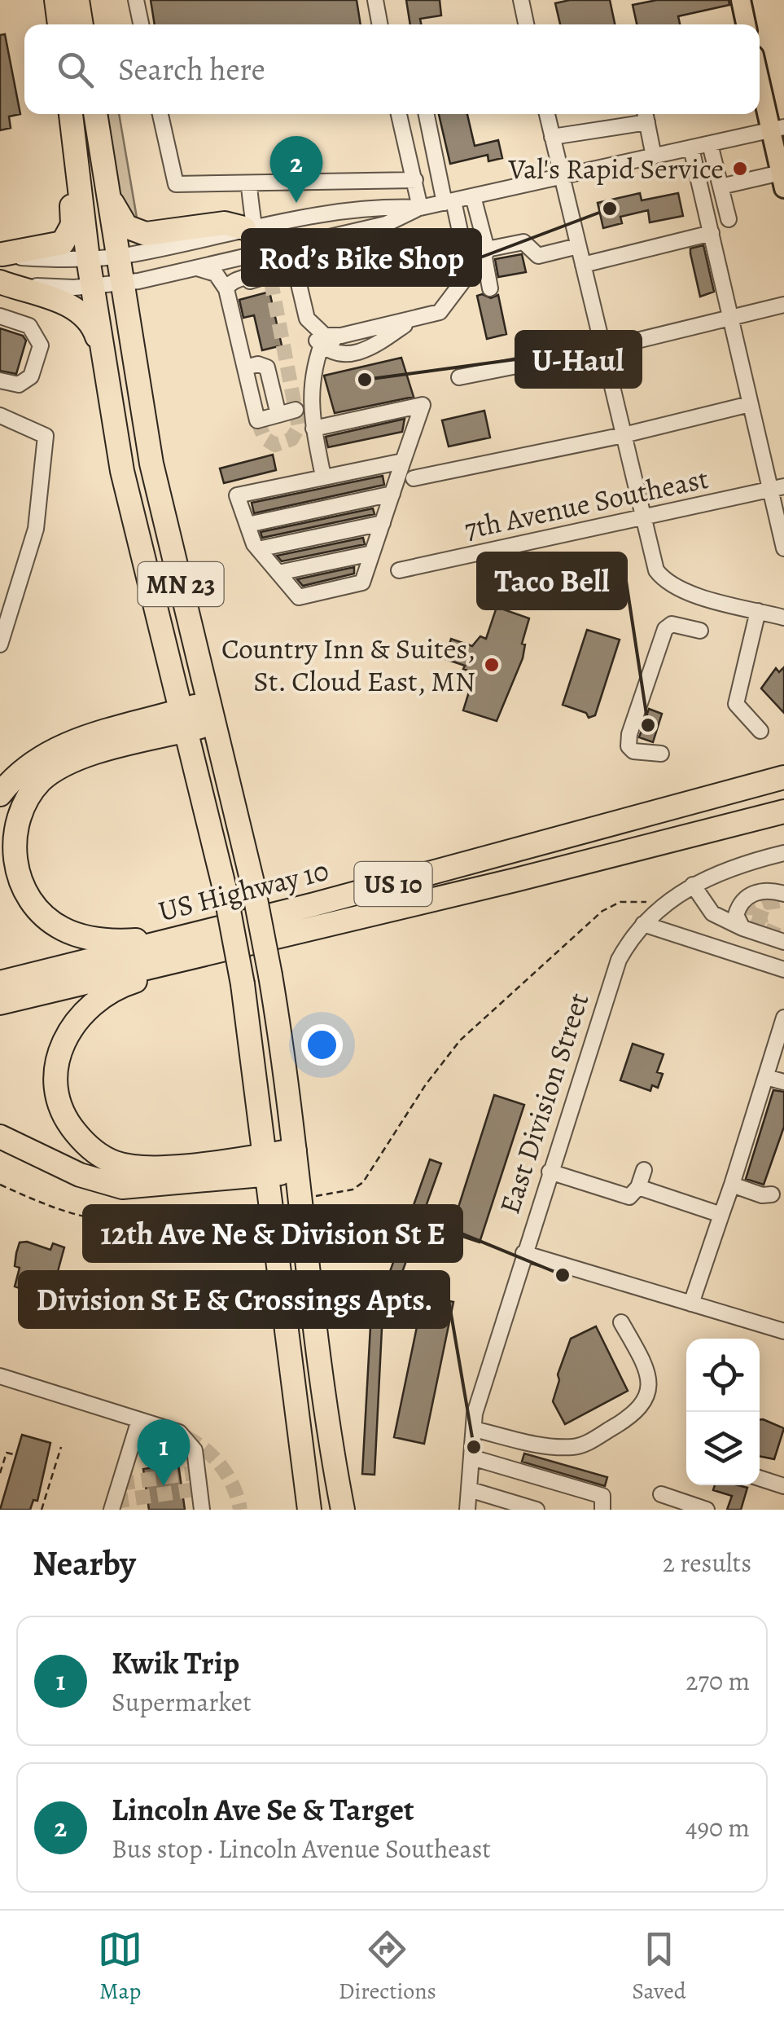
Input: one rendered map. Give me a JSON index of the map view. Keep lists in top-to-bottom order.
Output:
{
  "streets": {
    "highway": ["MN 23", "US 10", "US Highway 10"],
    "street": ["7th Avenue Southeast", "East Division Street"]
  },
  "places": [
    "Val's Rapid Service",
    "Rod’s Bike Shop",
    "U-Haul",
    "Country Inn & Suites, St. Cloud East, MN",
    "Taco Bell",
    "12th Ave Ne & Division St E",
    "Division St E & Crossings Apts."
  ],
  "page": {
    "search": "Search here",
    "pins": ["2", "1"],
    "heading": ["Nearby", "2 results"],
    "list": [
      {
        "mark": "1",
        "name": "Kwik Trip",
        "note": "Supermarket",
        "value": "270 m"
      },
      {
        "mark": "2",
        "name": "Lincoln Ave Se & Target",
        "note": "Bus stop · Lincoln Avenue Southeast",
        "value": "490 m"
      }
    ],
    "nav": ["Map", "Directions", "Saved"]
  }
}
